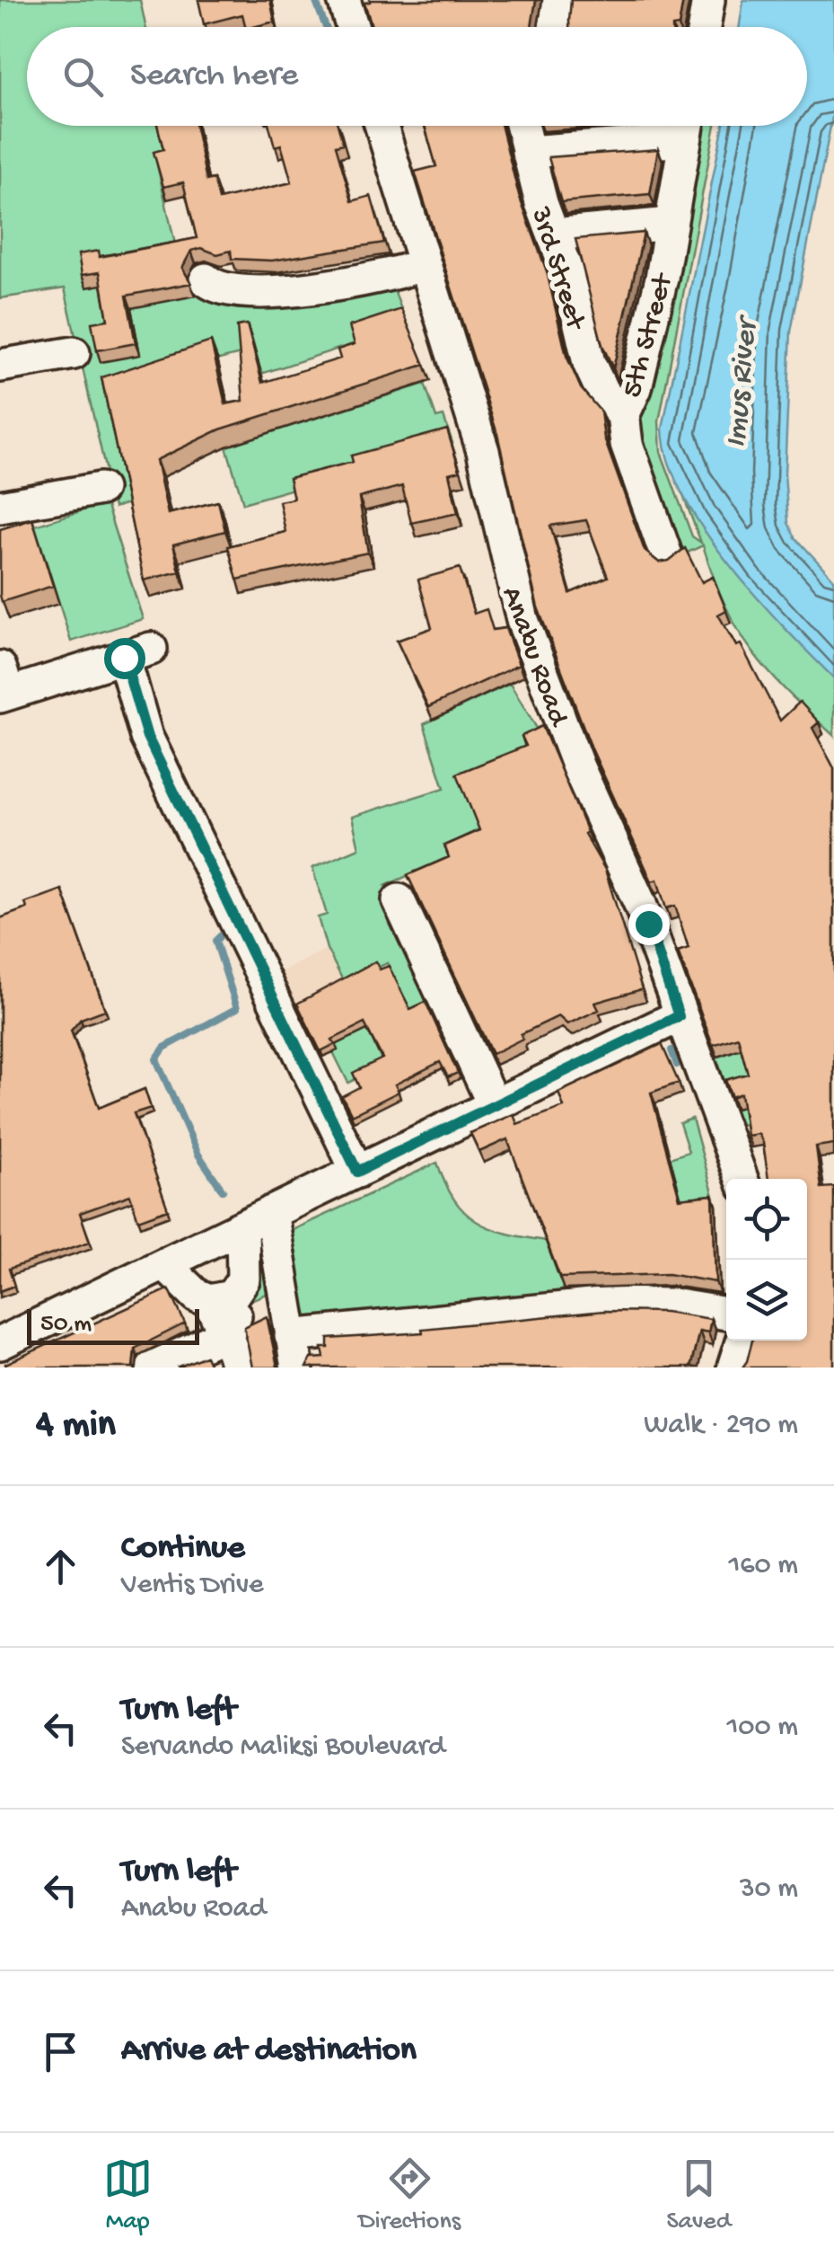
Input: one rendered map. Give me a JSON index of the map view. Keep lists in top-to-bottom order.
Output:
{
  "streets": {
    "street": ["3rd Street", "5th Street", "Anabu Road"]
  },
  "crossings": [
    ["3rd Street", "5th Street"]
  ],
  "water": ["Imus River"],
  "scale_bar": "50 m",
  "page": {
    "search": "Search here",
    "scale": "50 m",
    "heading": ["4 min", "Walk · 290 m"],
    "list": [
      ["Continue", "Ventis Drive", "160 m"],
      ["Turn left", "Servando Maliksi Boulevard", "100 m"],
      ["Turn left", "Anabu Road", "30 m"],
      "Arrive at destination"
    ],
    "nav": ["Map", "Directions", "Saved"]
  }
}
